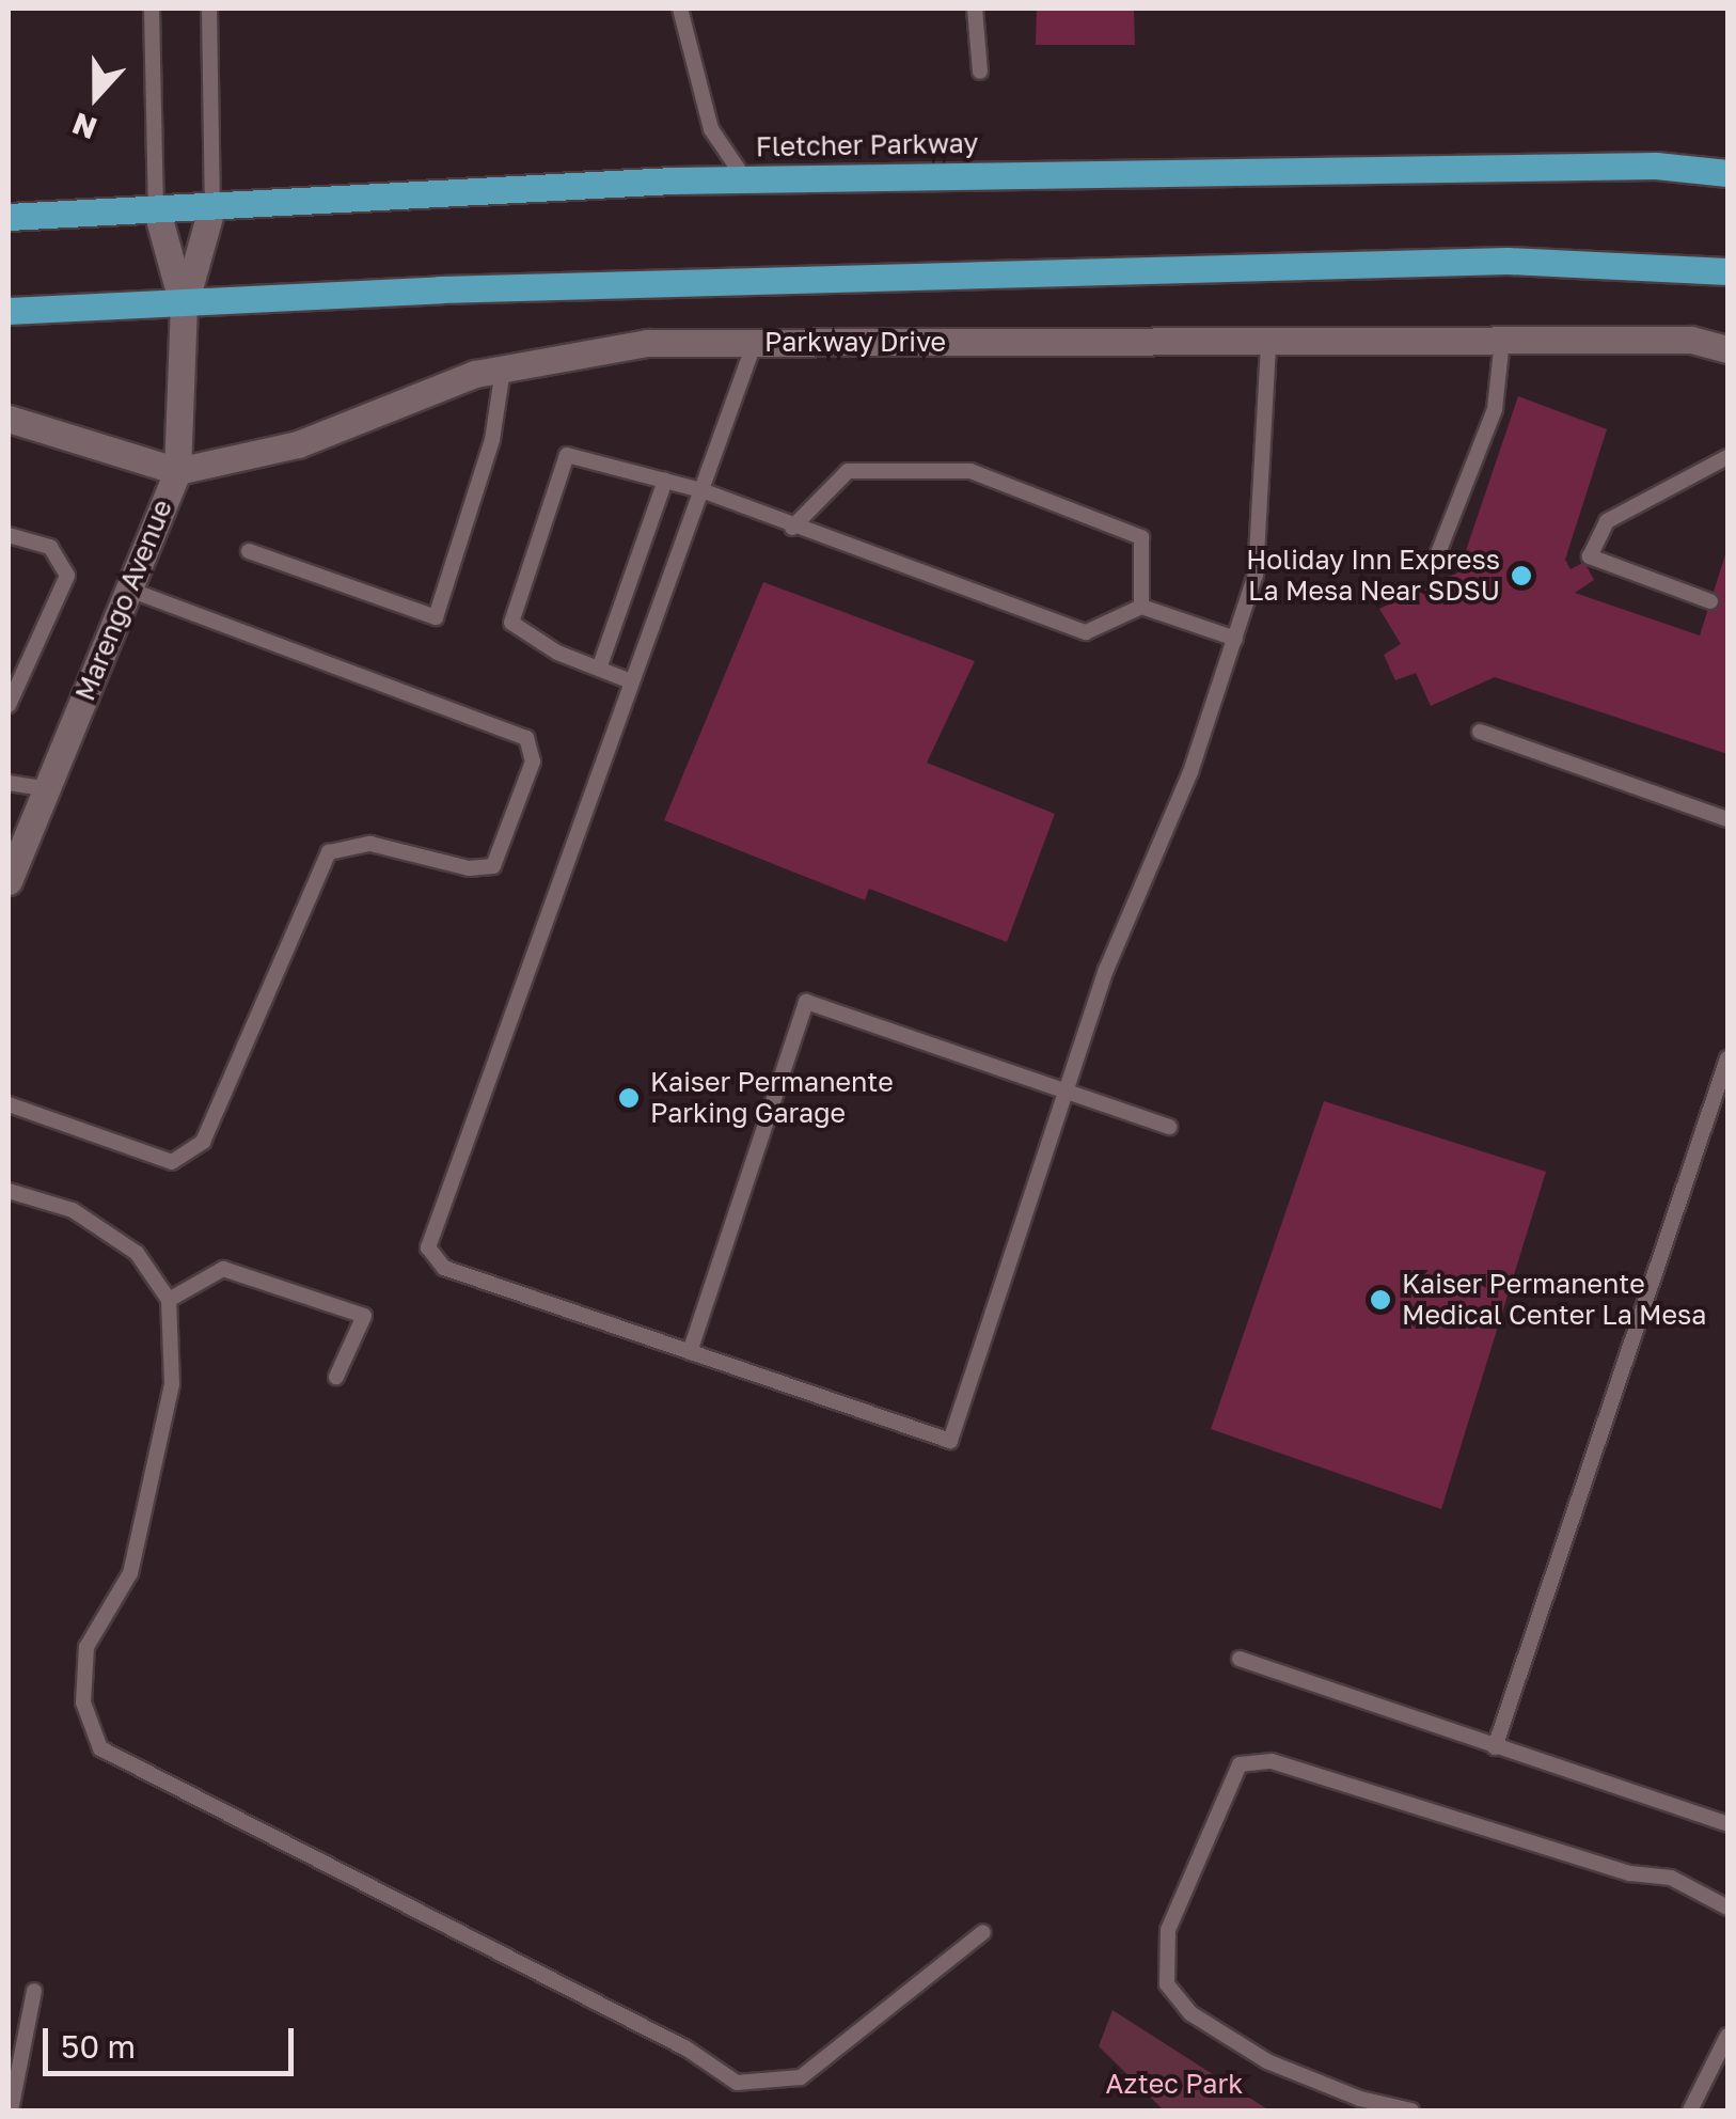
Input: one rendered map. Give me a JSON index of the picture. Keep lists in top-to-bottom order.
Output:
{
  "streets": {
    "main road": ["Fletcher Parkway"],
    "street": ["Parkway Drive", "Marengo Avenue"]
  },
  "crossings": [
    ["Fletcher Parkway", "Marengo Avenue"],
    ["Parkway Drive", "Marengo Avenue"]
  ],
  "parks": ["Aztec Park"],
  "places": ["Holiday Inn Express La Mesa Near SDSU", "Kaiser Permanente Parking Garage", "Kaiser Permanente Medical Center La Mesa"],
  "scale_bar": "50 m",
  "north": "bottom"
}
